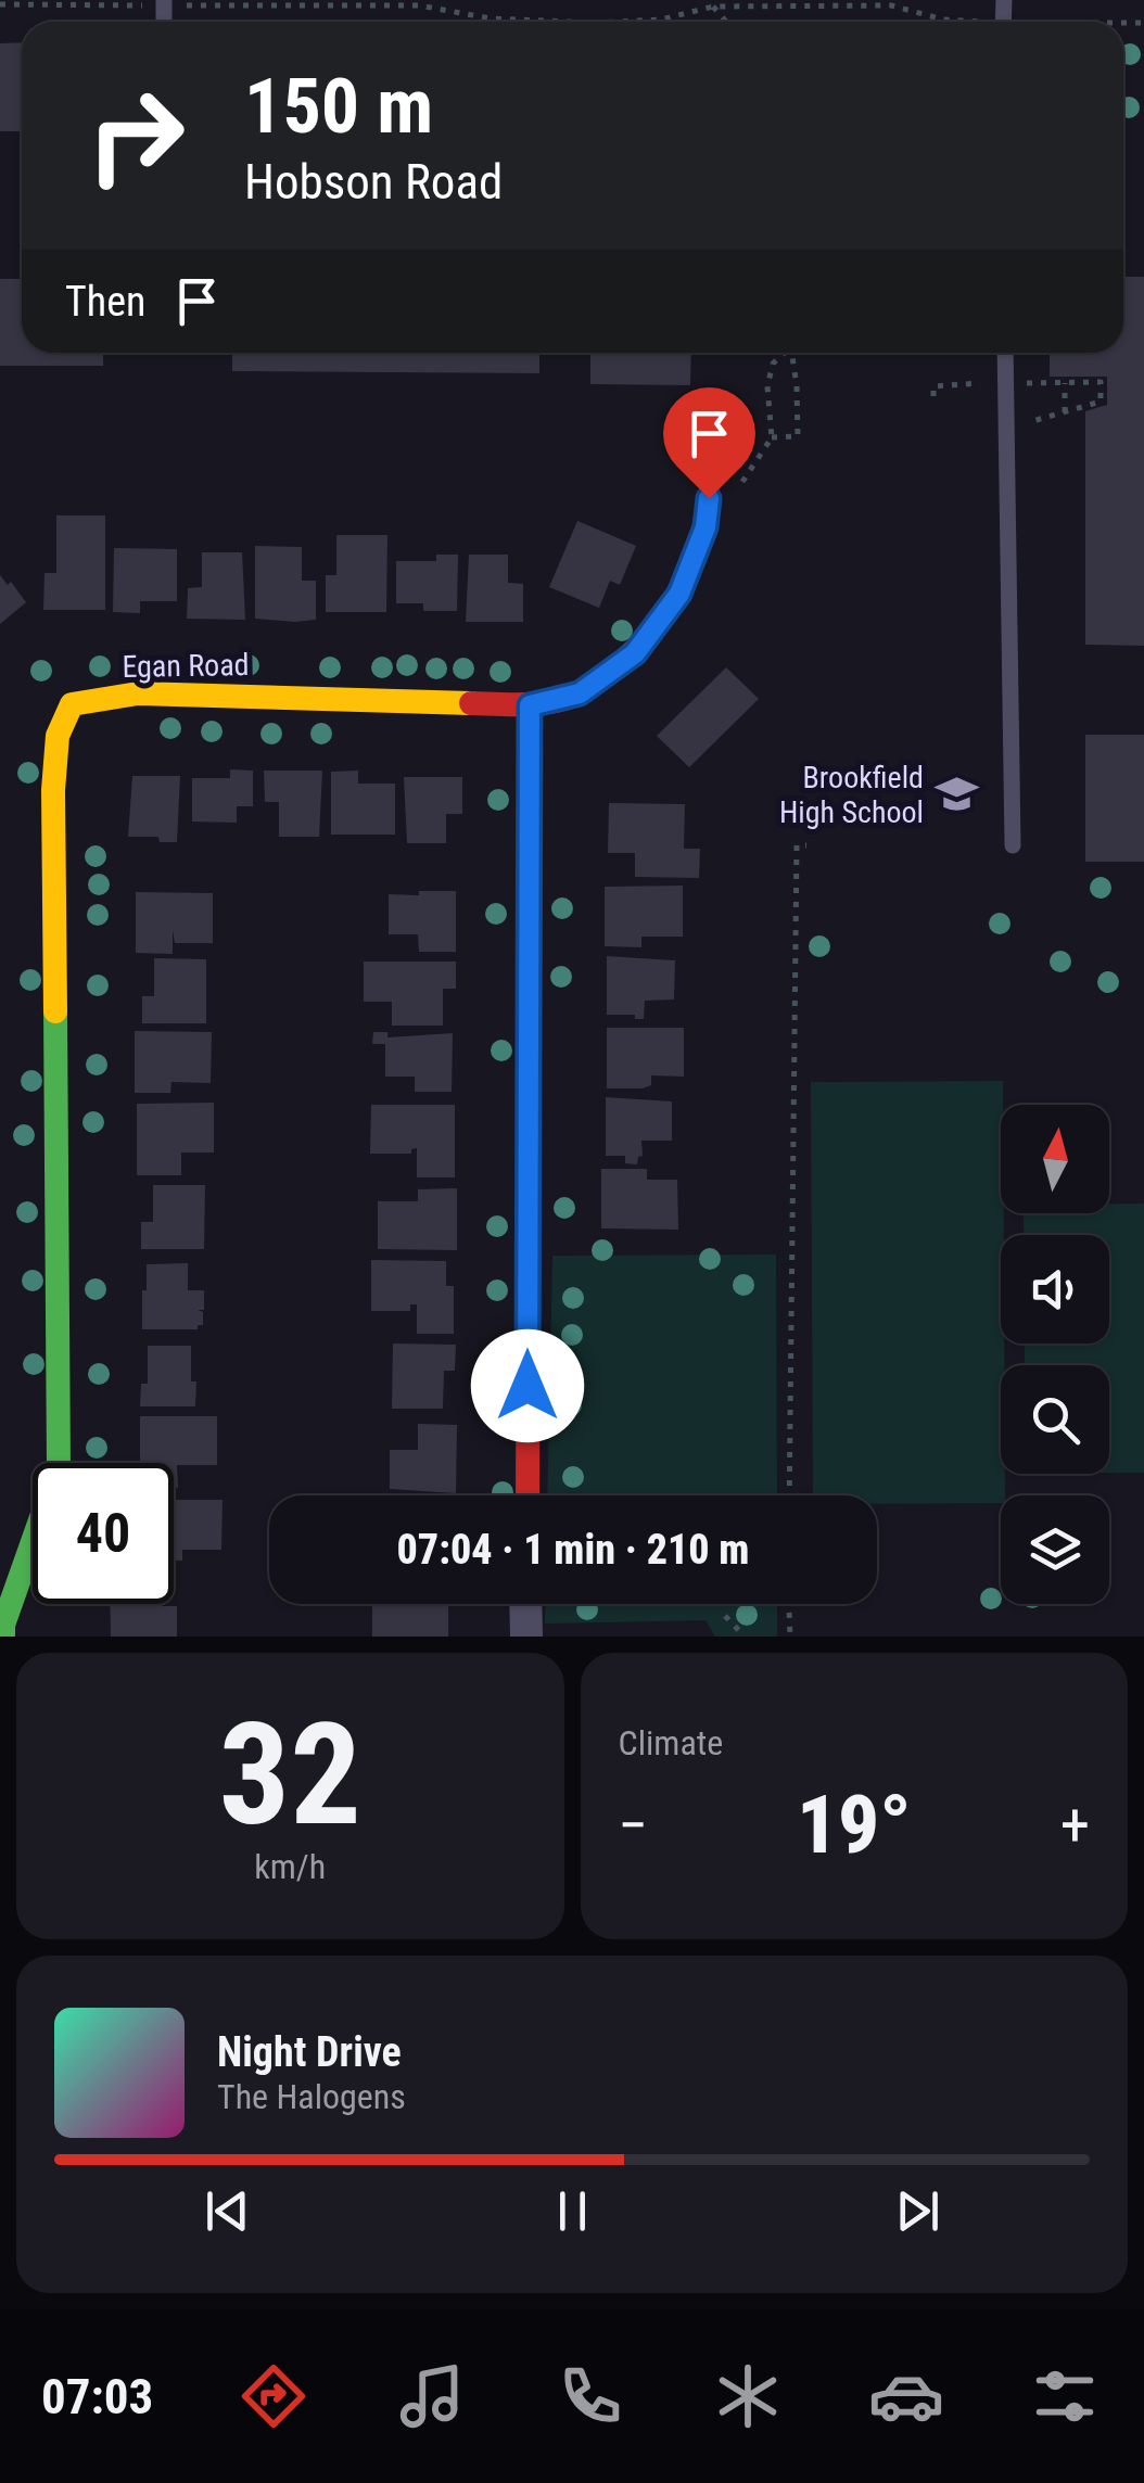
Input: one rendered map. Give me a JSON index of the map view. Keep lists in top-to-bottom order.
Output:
{
  "streets": {
    "street": ["Egan Road"]
  },
  "places": {
    "school or university": ["Brookfield High School"]
  },
  "north": "top",
  "page": {
    "turn": ["150 m", "Hobson Road"],
    "then": "Then",
    "limit": "40",
    "trip": "07:04 · 1 min · 210 m",
    "tile": [
      ["32", "km/h"],
      "Climate"
    ],
    "heat": ["−", "19°", "+"],
    "song": ["Night Drive", "The Halogens"],
    "tabs": "07:03"
  }
}
